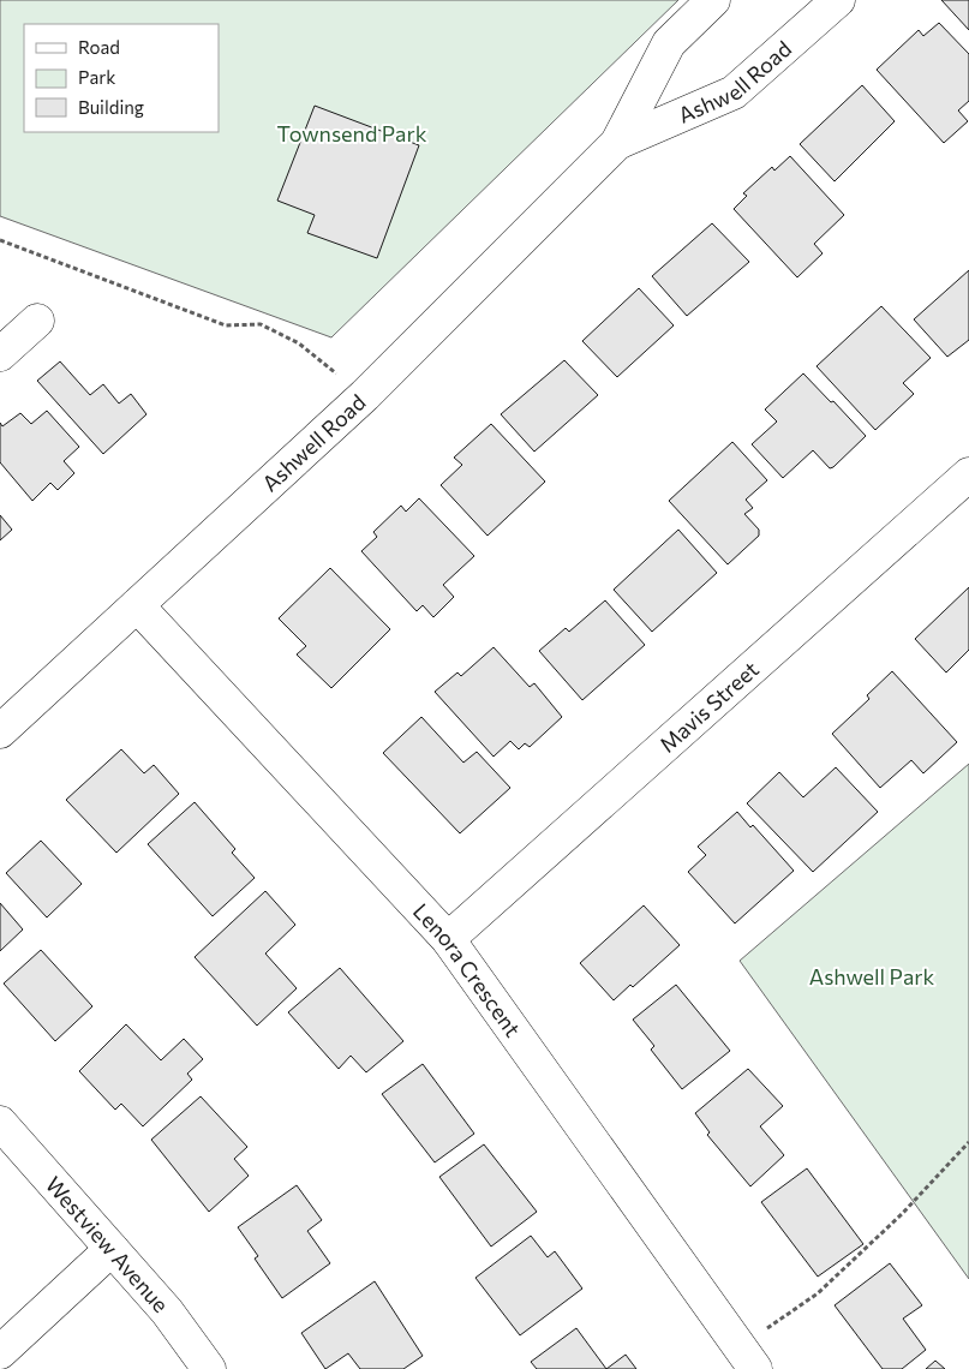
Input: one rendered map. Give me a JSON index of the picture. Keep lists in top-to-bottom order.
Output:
{
  "streets": {
    "street": [
      "Ashwell Road",
      "Mavis Street",
      "Lenora Crescent",
      "Westview Avenue"
    ]
  },
  "crossings": [
    ["Ashwell Road", "Lenora Crescent"],
    ["Mavis Street", "Lenora Crescent"]
  ],
  "parks": ["Townsend Park", "Ashwell Park"],
  "legend": ["Road", "Park", "Building"]
}
